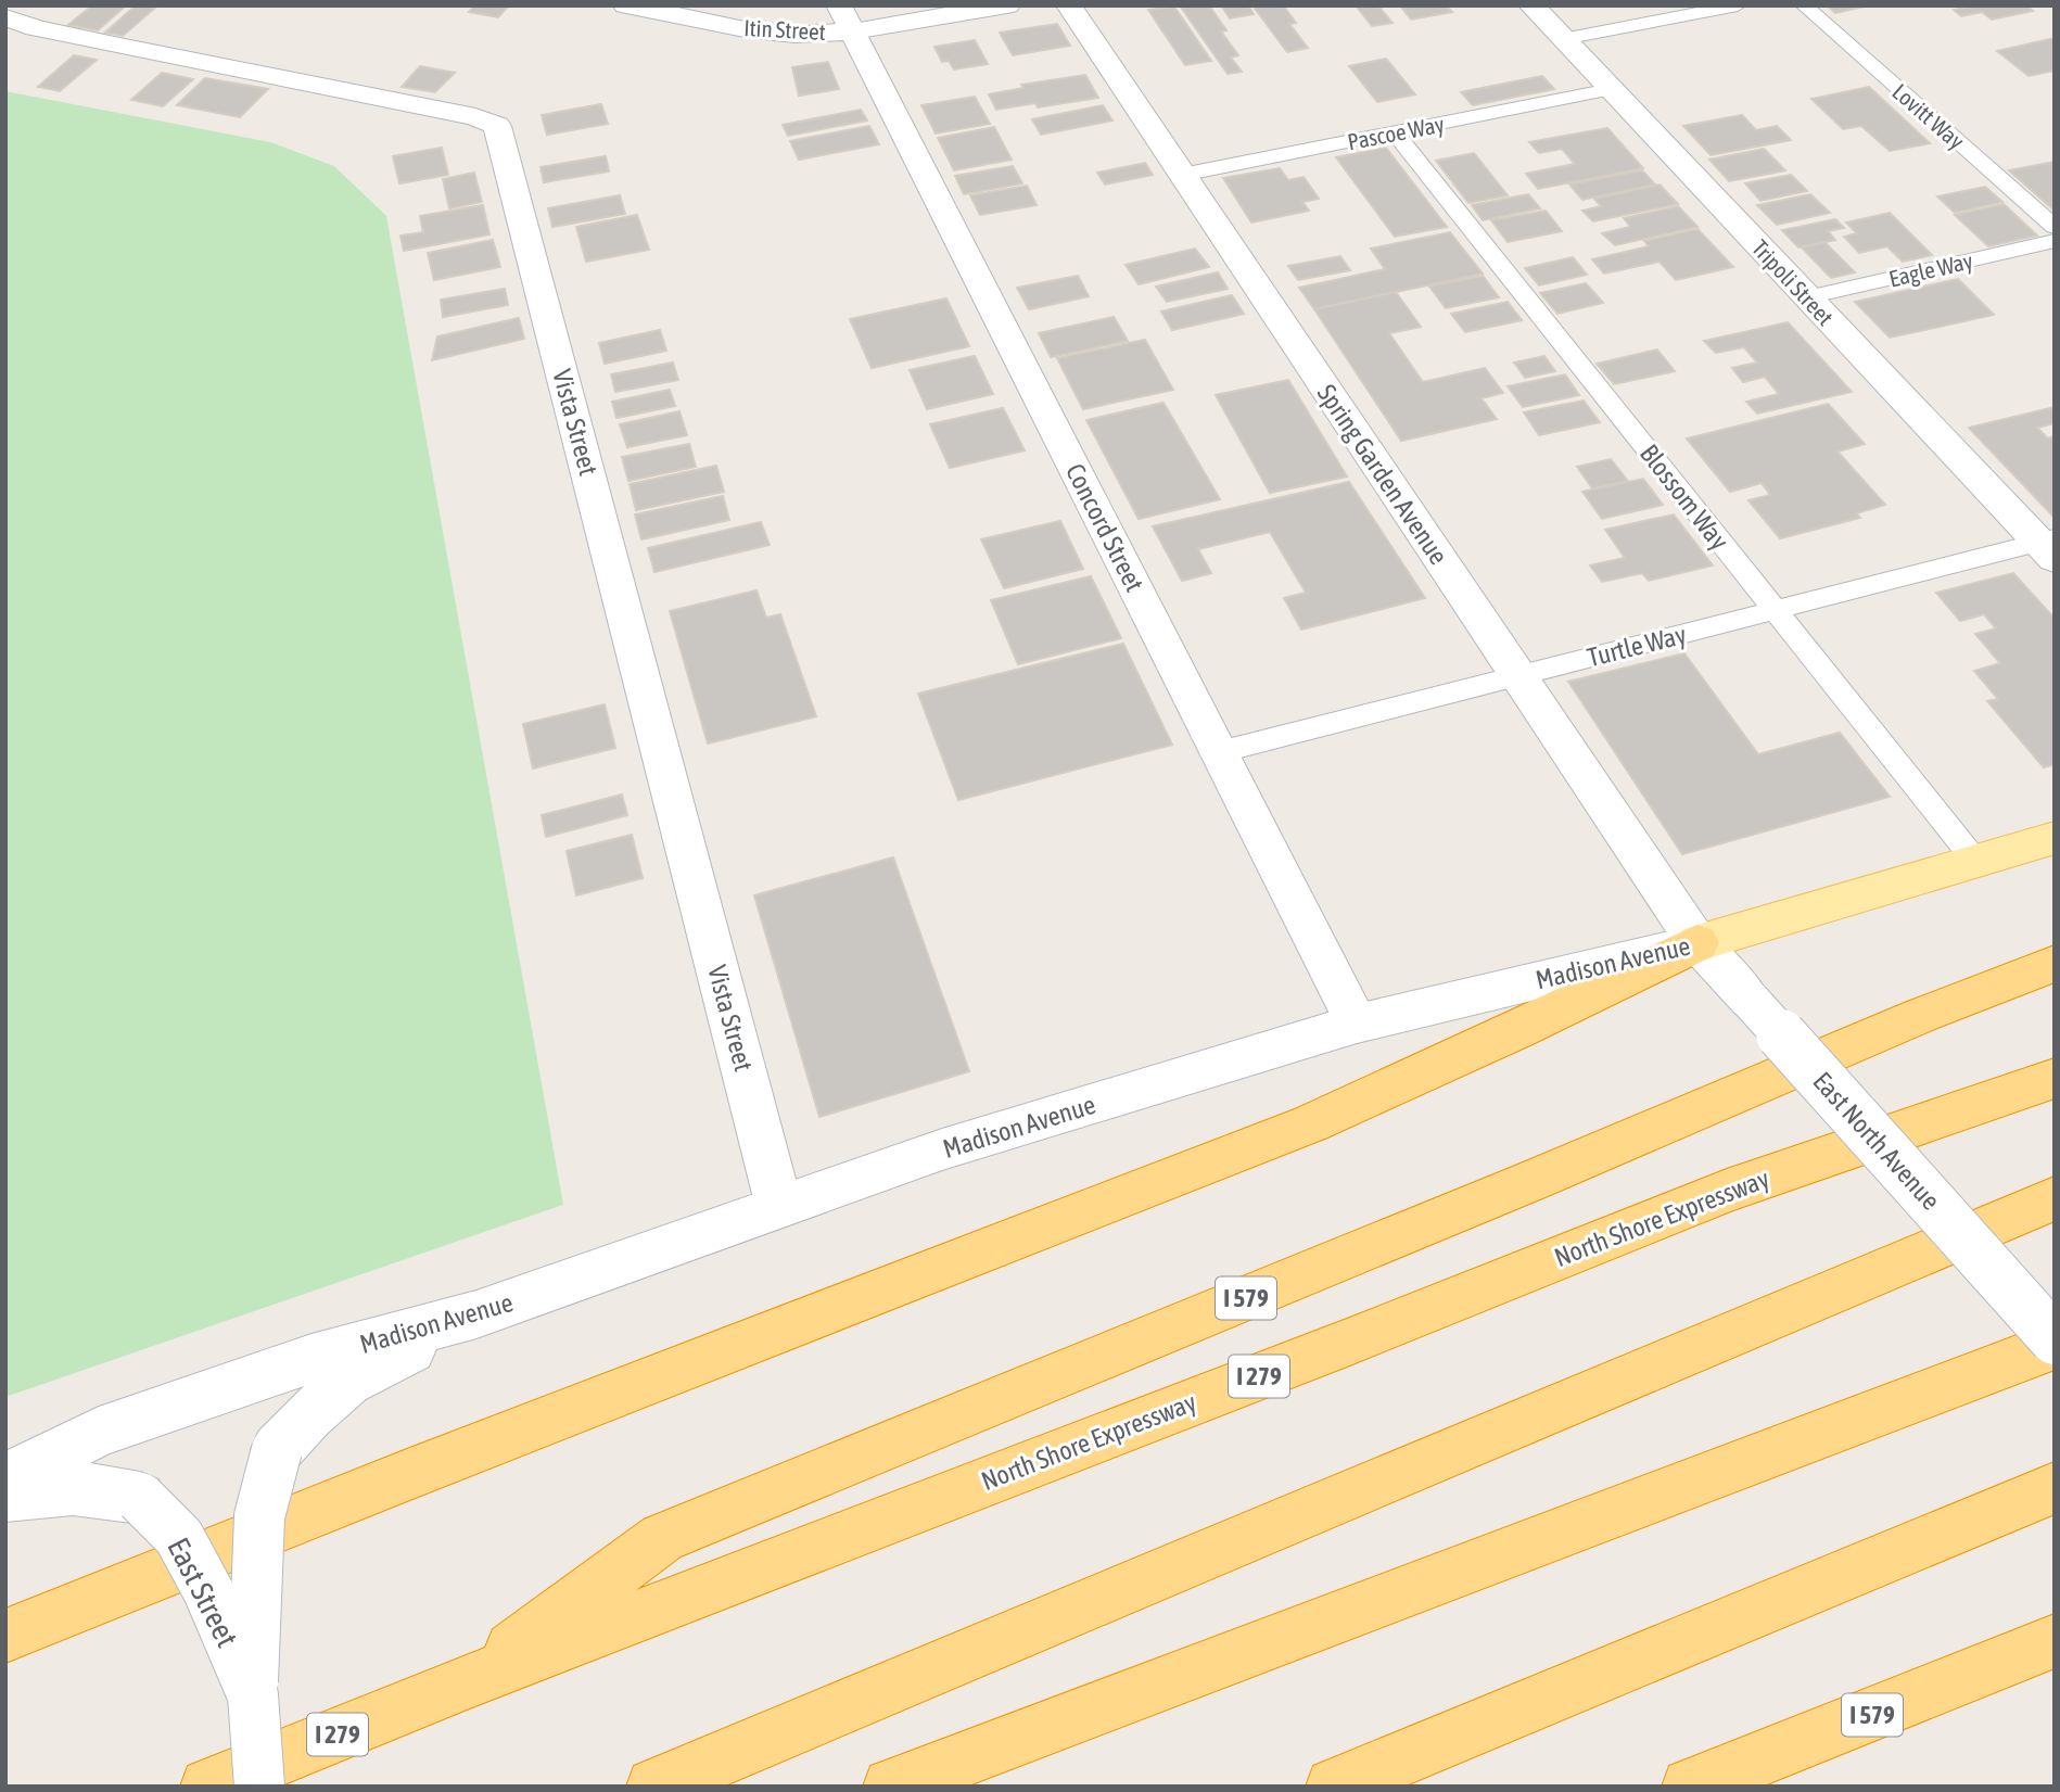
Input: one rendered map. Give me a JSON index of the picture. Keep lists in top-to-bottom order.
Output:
{
  "streets": {
    "highway": ["North Shore Expressway", "I 579", "I 279"],
    "main road": ["Madison Avenue"],
    "street": [
      "Itin Street",
      "Tripoli Street",
      "Vista Street",
      "Spring Garden Avenue",
      "Concord Street",
      "East North Avenue",
      "East Street"
    ],
    "lane": [
      "Lovitt Way",
      "Pascoe Way",
      "Eagle Way",
      "Blossom Way",
      "Turtle Way"
    ]
  },
  "crossings": [
    ["Itin Street", "Concord Street"],
    ["Pascoe Way", "Tripoli Street"],
    ["Pascoe Way", "Spring Garden Avenue"],
    ["Pascoe Way", "Blossom Way"],
    ["Eagle Way", "Tripoli Street"],
    ["Tripoli Street", "Turtle Way"],
    ["Vista Street", "Madison Avenue"],
    ["Spring Garden Avenue", "Turtle Way"],
    ["Spring Garden Avenue", "Madison Avenue"],
    ["Spring Garden Avenue", "East North Avenue"],
    ["Blossom Way", "Turtle Way"],
    ["Blossom Way", "Madison Avenue"],
    ["Concord Street", "Turtle Way"],
    ["Concord Street", "Madison Avenue"],
    ["Madison Avenue", "East North Avenue"],
    ["North Shore Expressway", "I 579"],
    ["North Shore Expressway", "I 279"],
    ["I 579", "I 279"]
  ]
}
